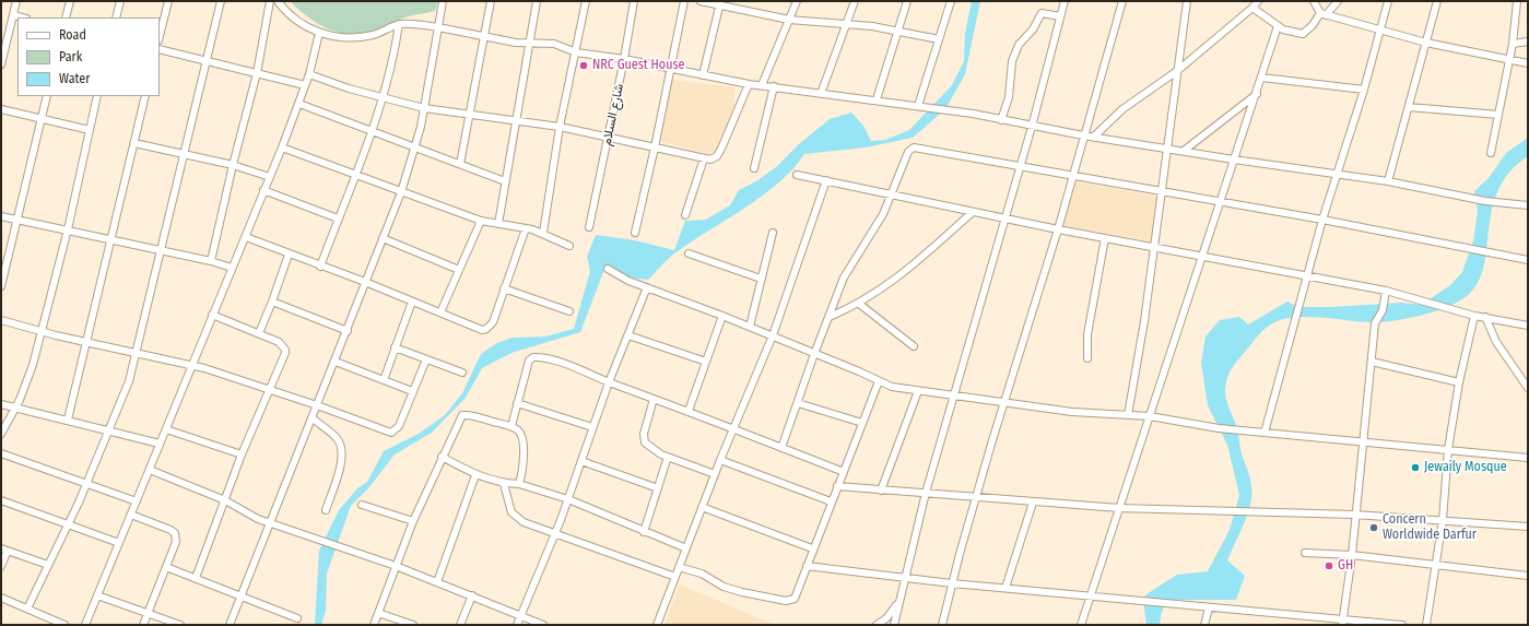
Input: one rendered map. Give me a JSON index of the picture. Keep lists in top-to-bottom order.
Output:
{
  "streets": {
    "street": ["شارع السلام"]
  },
  "places": [
    "NRC Guest House",
    "Jewaily Mosque",
    "Concern Worldwide Darfur",
    "GH"
  ],
  "legend": ["Road", "Park", "Water"]
}
